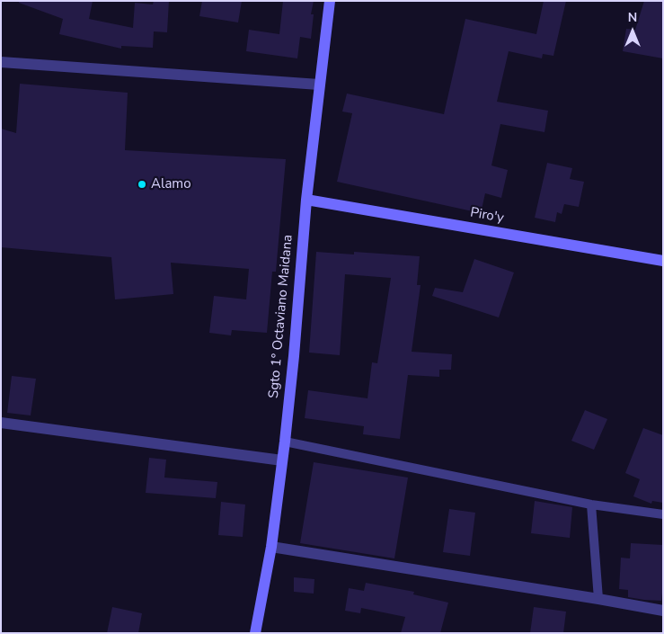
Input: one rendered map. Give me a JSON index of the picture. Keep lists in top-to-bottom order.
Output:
{
  "streets": {
    "main road": ["Piro'y", "Sgto 1° Octaviano Maidana"]
  },
  "crossings": [
    ["Piro'y", "Sgto 1° Octaviano Maidana"]
  ],
  "places": ["Alamo"],
  "north": "top"
}
